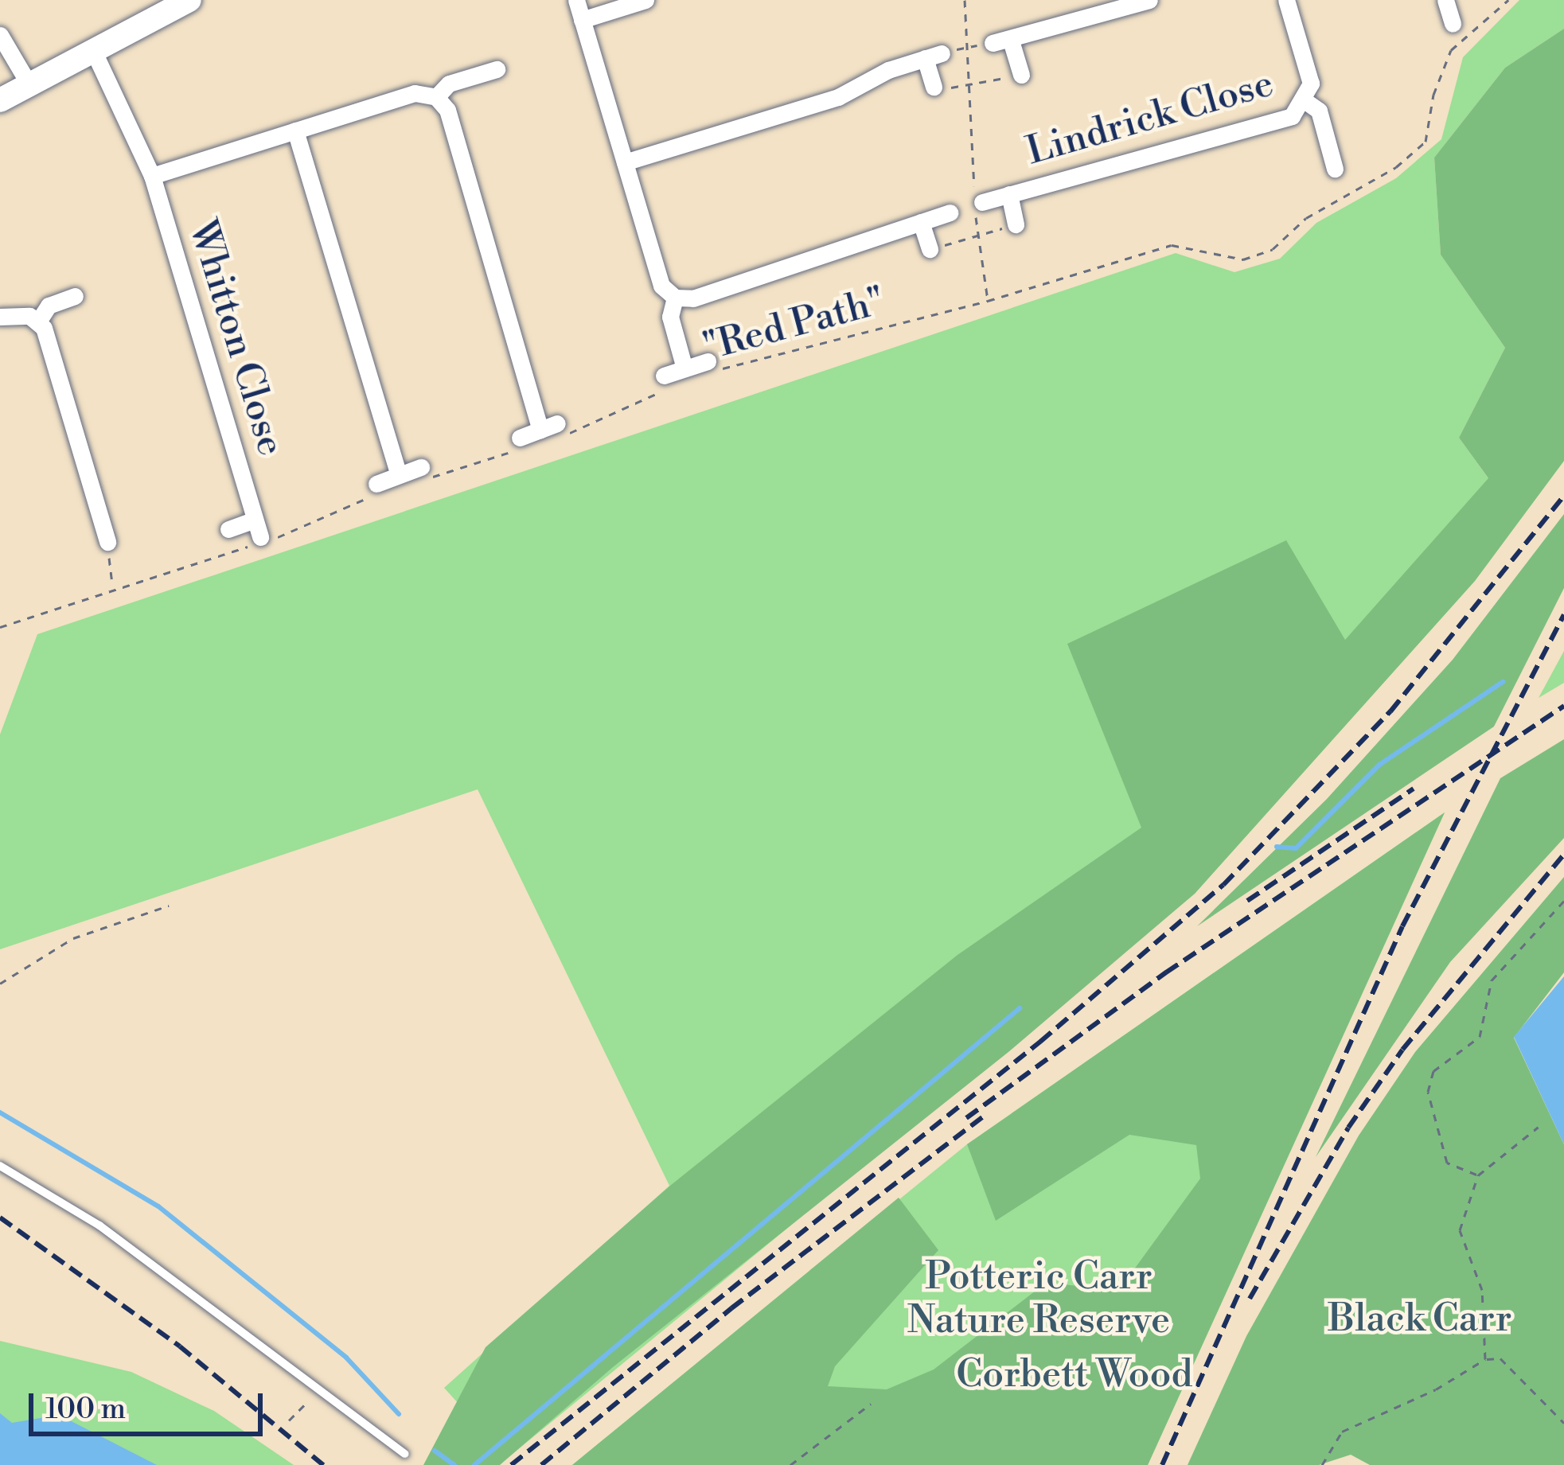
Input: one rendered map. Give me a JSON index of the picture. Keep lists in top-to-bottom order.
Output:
{
  "streets": {
    "street": ["Lindrick Close", "Whitton Close"],
    "path": ["\"Red Path\""]
  },
  "parks": ["Potteric Carr Nature Reserve", "Black Carr", "Corbett Wood"],
  "scale_bar": "100 m"
}
